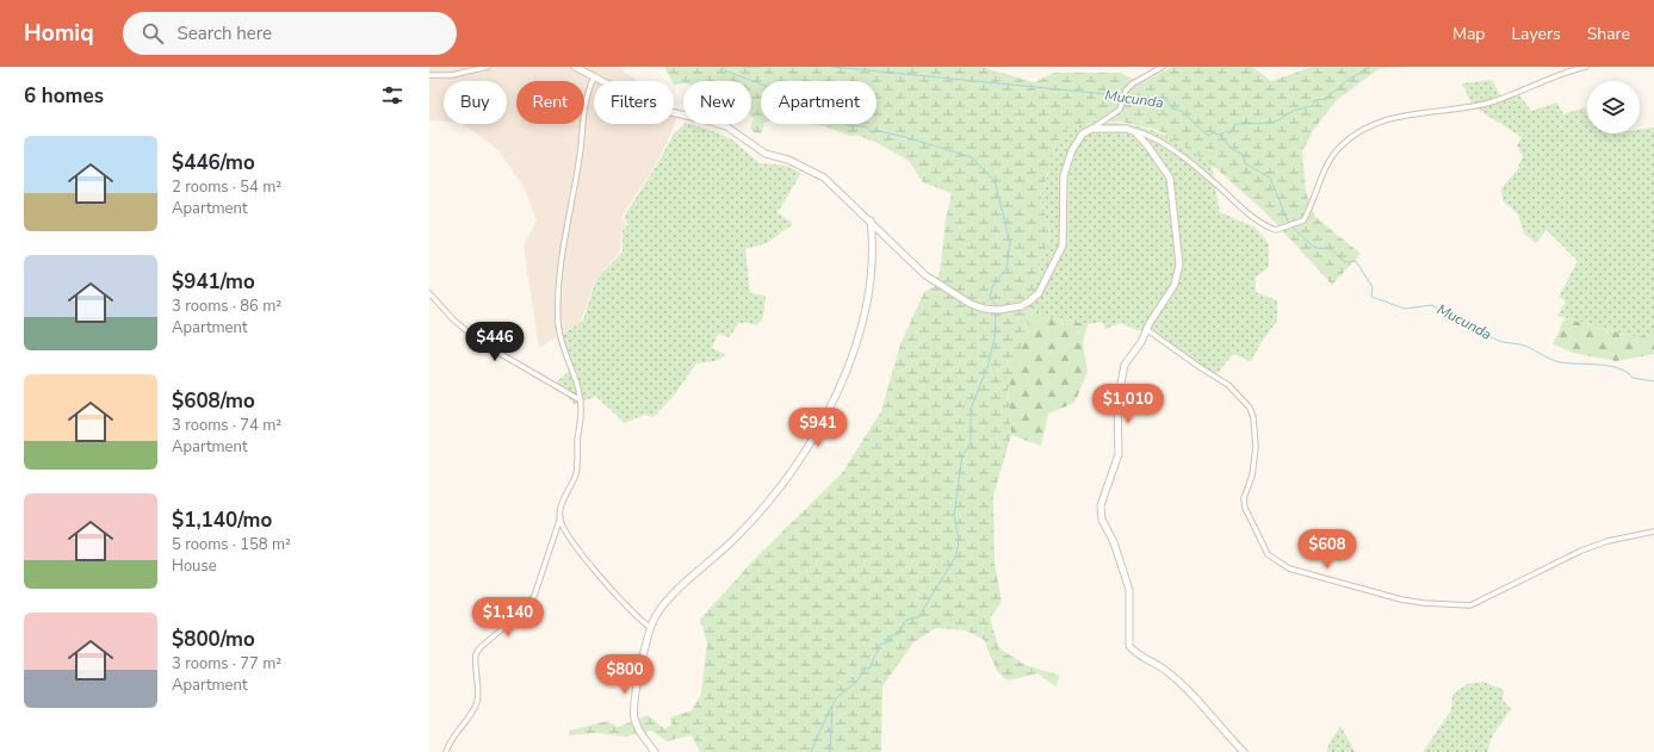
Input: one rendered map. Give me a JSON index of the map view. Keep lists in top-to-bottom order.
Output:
{
  "water": ["Mucunda"],
  "page": {
    "header": "Homiq",
    "search": "Search here",
    "nav": ["Map", "Layers", "Share"],
    "heading": "6 homes",
    "chip": [
      "Buy",
      "Rent",
      "Filters",
      "New",
      "Apartment"
    ],
    "list": [
      {
        "name": "$446/mo",
        "note": "2 rooms · 54 m² · Apartment"
      },
      {
        "name": "$941/mo",
        "note": "3 rooms · 86 m² · Apartment"
      },
      {
        "name": "$608/mo",
        "note": "3 rooms · 74 m² · Apartment"
      },
      {
        "name": "$1,140/mo",
        "note": "5 rooms · 158 m² · House"
      },
      {
        "name": "$800/mo",
        "note": "3 rooms · 77 m² · Apartment"
      }
    ],
    "price": [
      "$446",
      "$1,010",
      "$941",
      "$608",
      "$1,140",
      "$800"
    ]
  }
}
